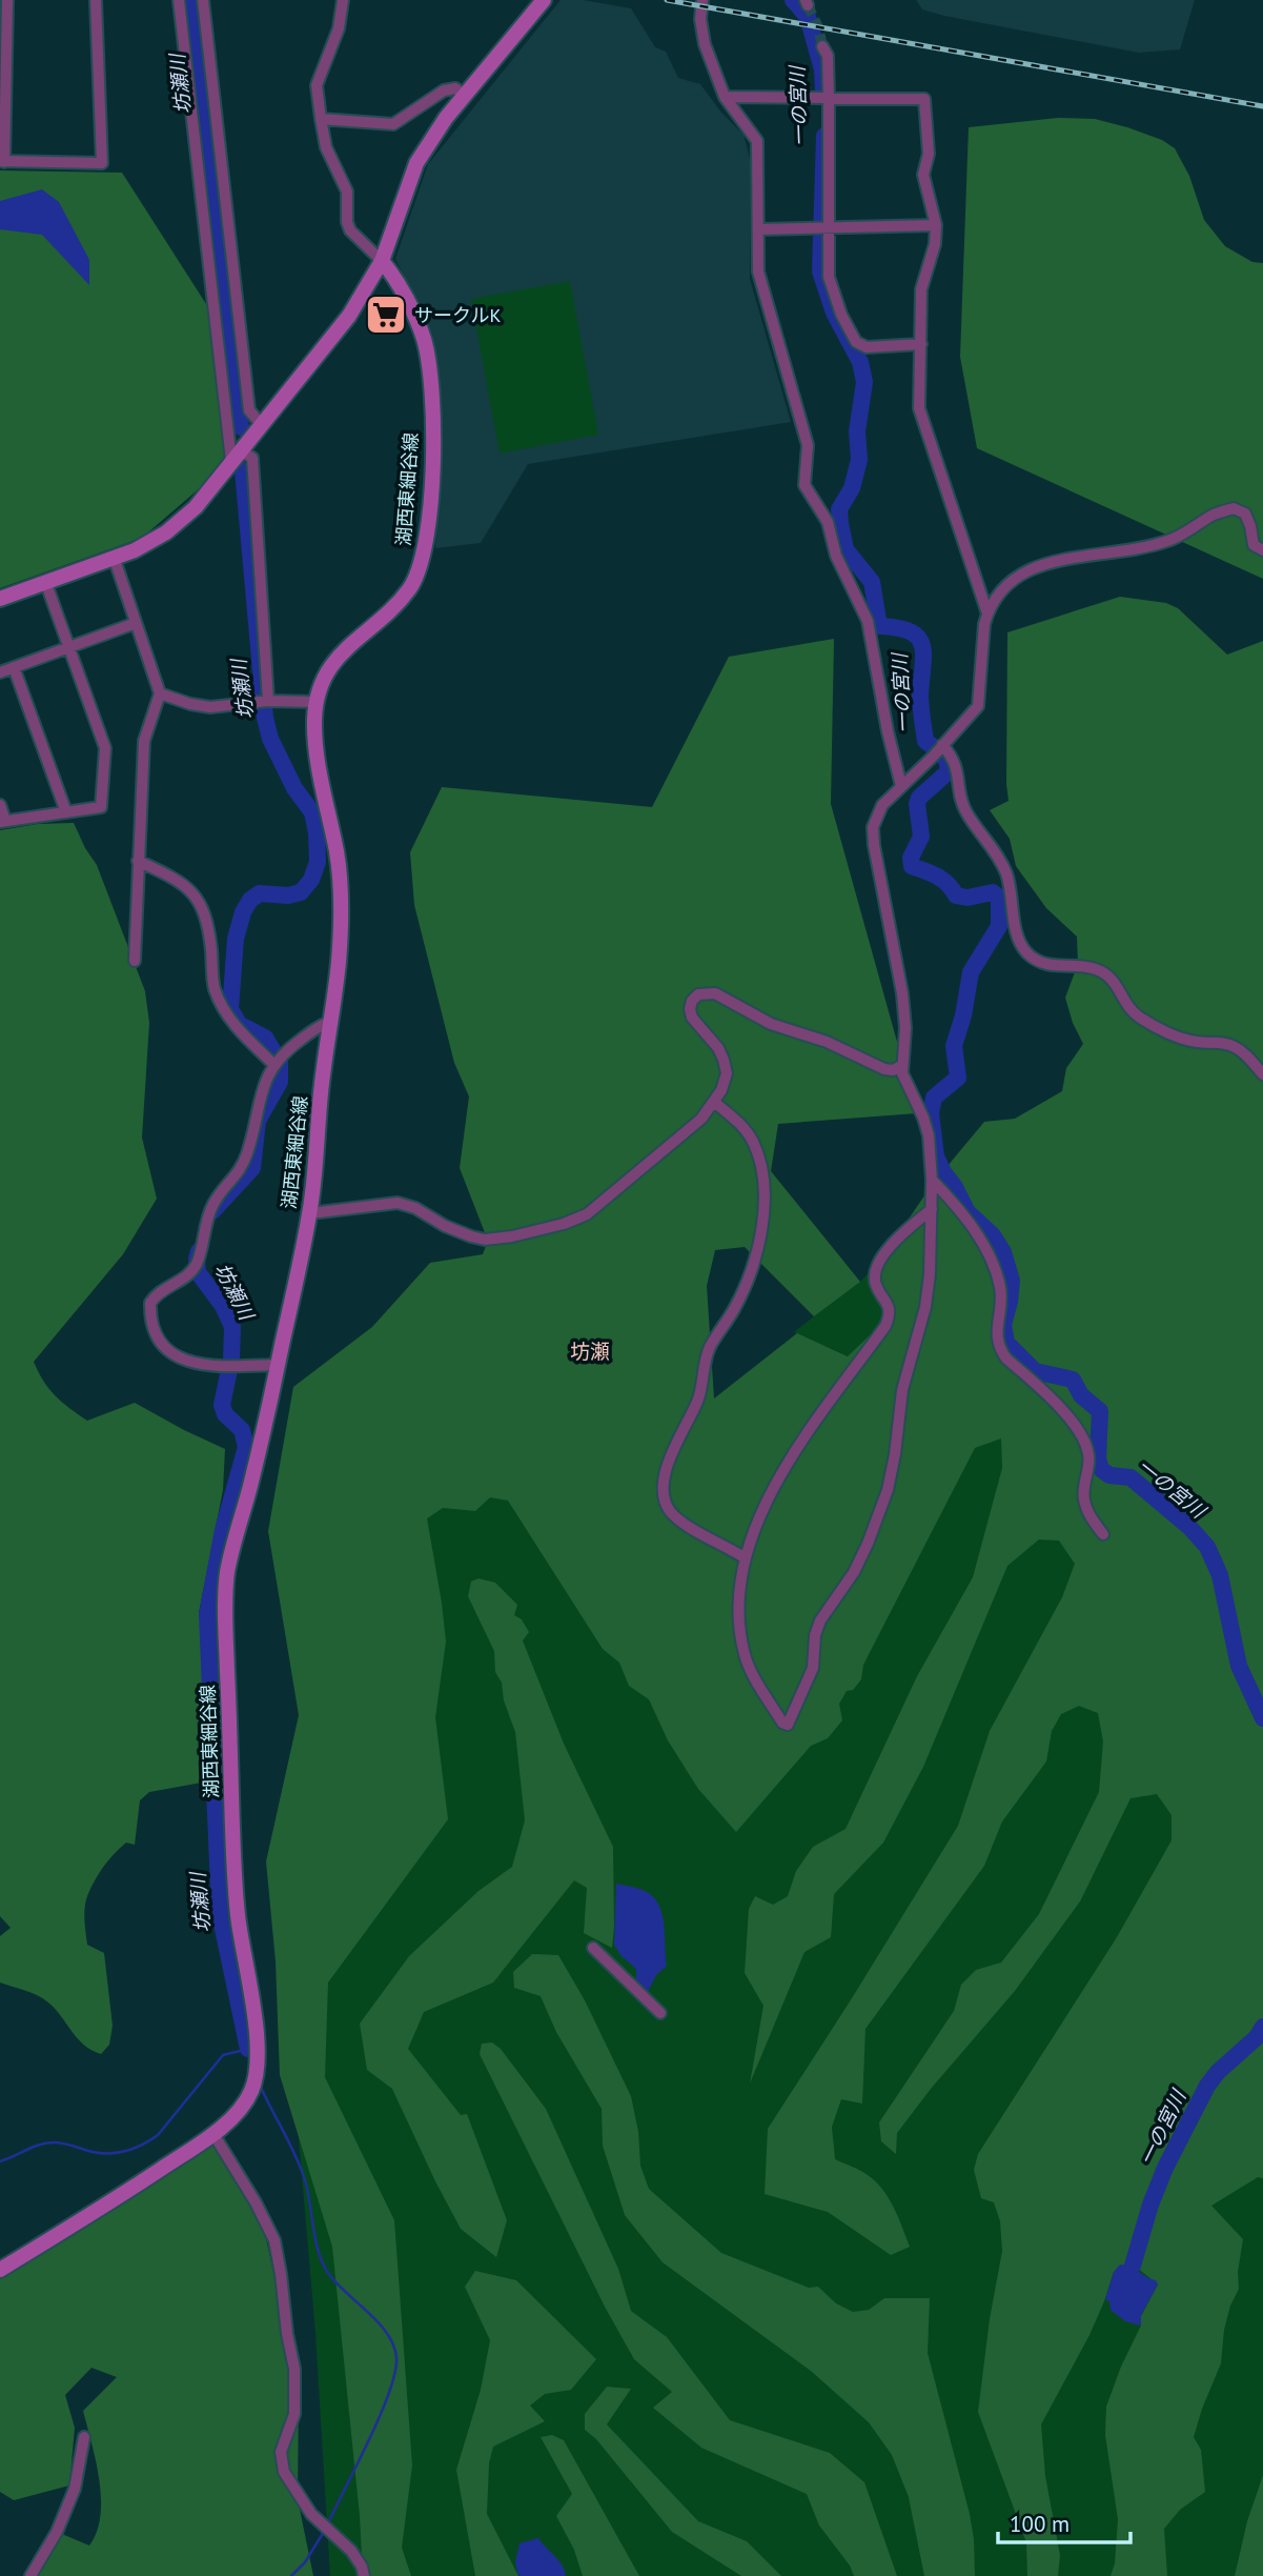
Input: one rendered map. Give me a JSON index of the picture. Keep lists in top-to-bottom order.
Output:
{
  "streets": {
    "main road": ["湖西東細谷線"]
  },
  "districts": ["坊瀬"],
  "water": ["坊瀬川", "一の宮川"],
  "places": {
    "supermarket": ["サークルK"]
  },
  "scale_bar": "100 m"
}
